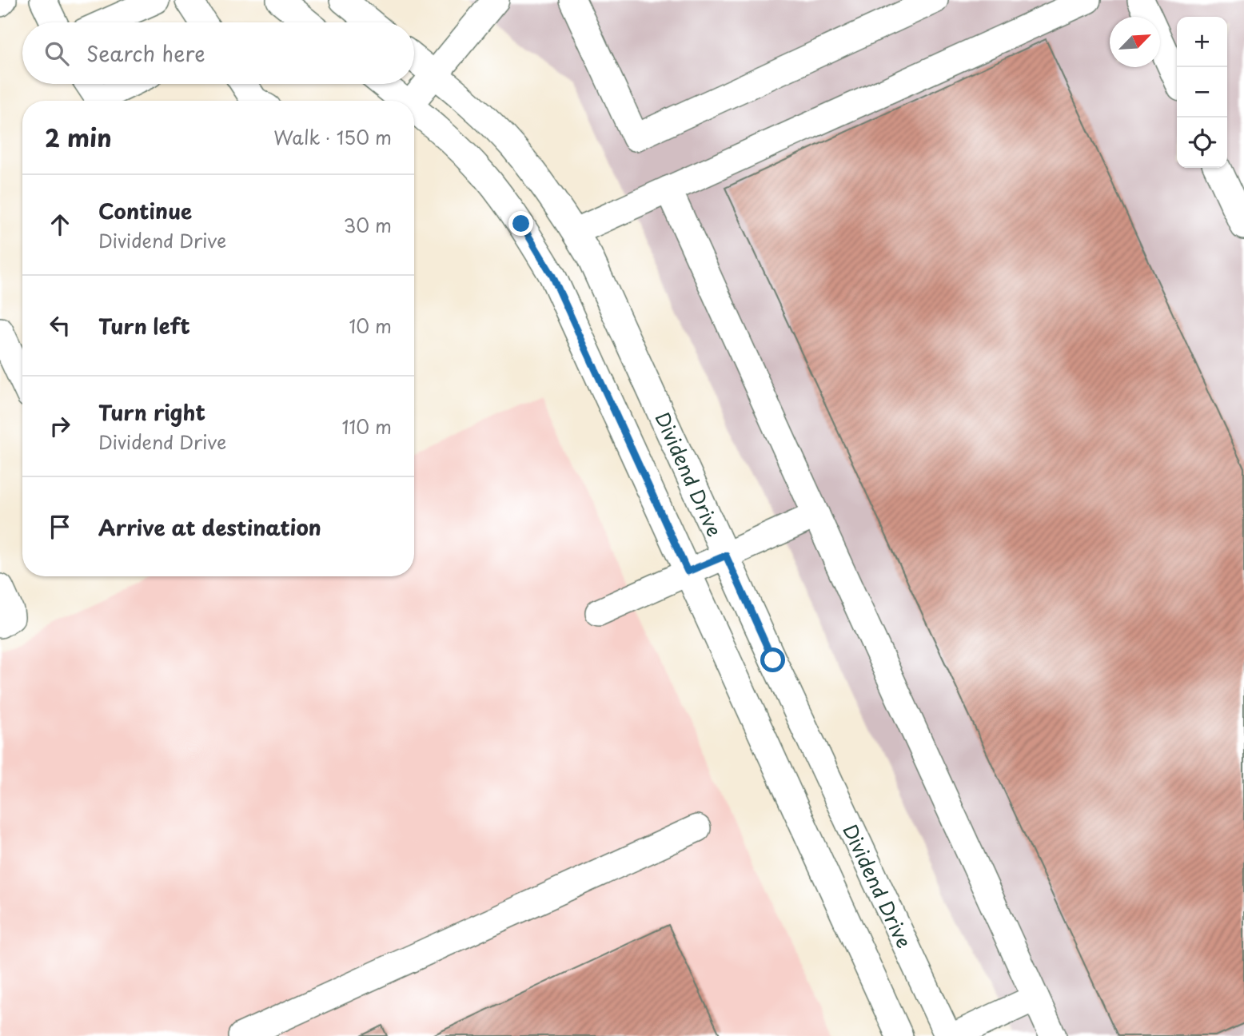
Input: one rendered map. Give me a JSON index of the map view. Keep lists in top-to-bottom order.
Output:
{
  "streets": {
    "street": ["Dividend Drive"]
  },
  "north": "top right",
  "page": {
    "map_buttons": ["+", "−"],
    "search": "Search here",
    "heading": ["2 min", "Walk · 150 m"],
    "list": [
      ["Continue", "Dividend Drive", "30 m"],
      ["Turn left", "10 m"],
      ["Turn right", "Dividend Drive", "110 m"],
      "Arrive at destination"
    ]
  }
}
